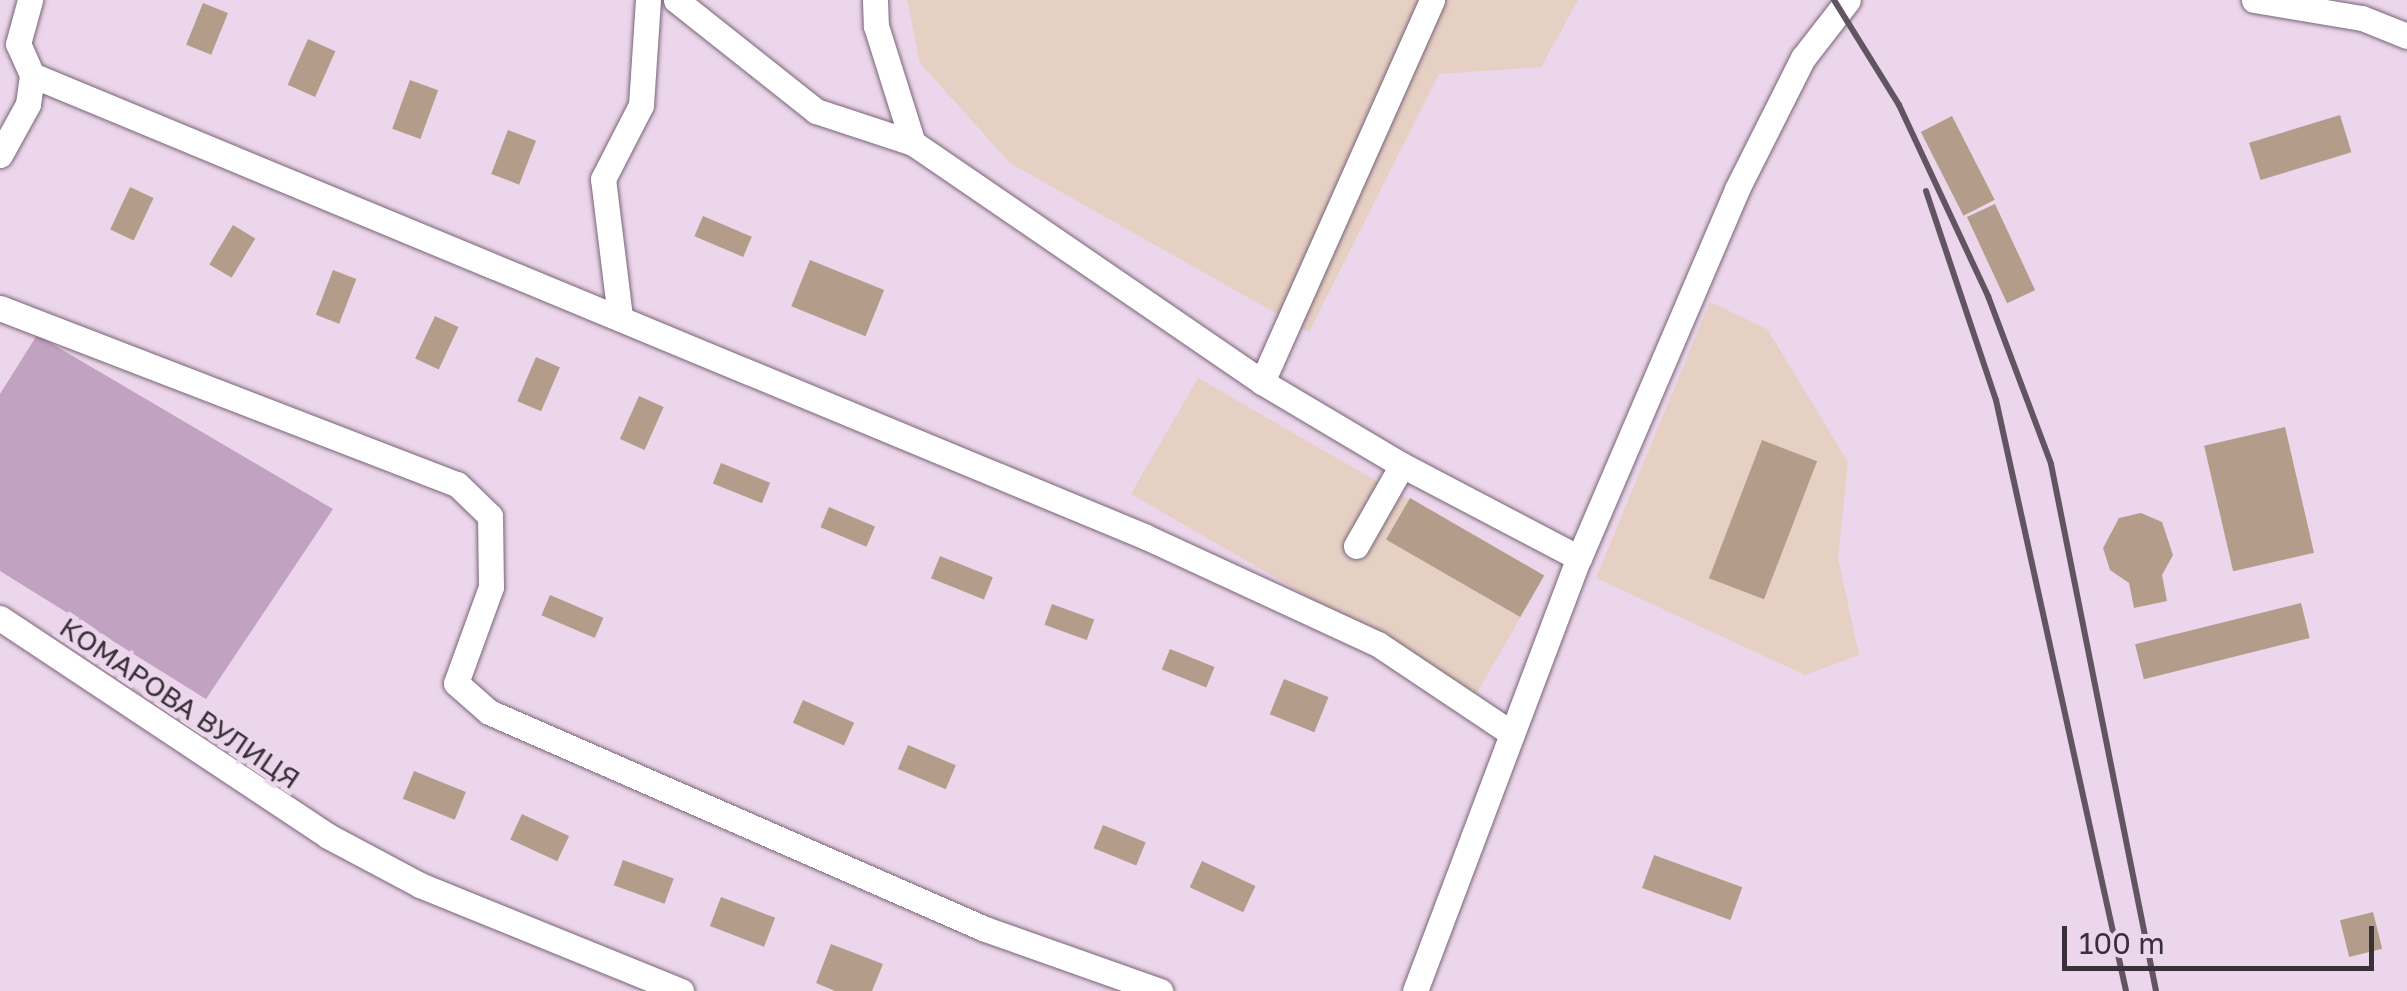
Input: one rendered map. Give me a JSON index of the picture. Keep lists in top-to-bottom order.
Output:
{
  "streets": {
    "street": ["КОМАРОВА ВУЛИЦЯ"]
  },
  "scale_bar": "100 m"
}
